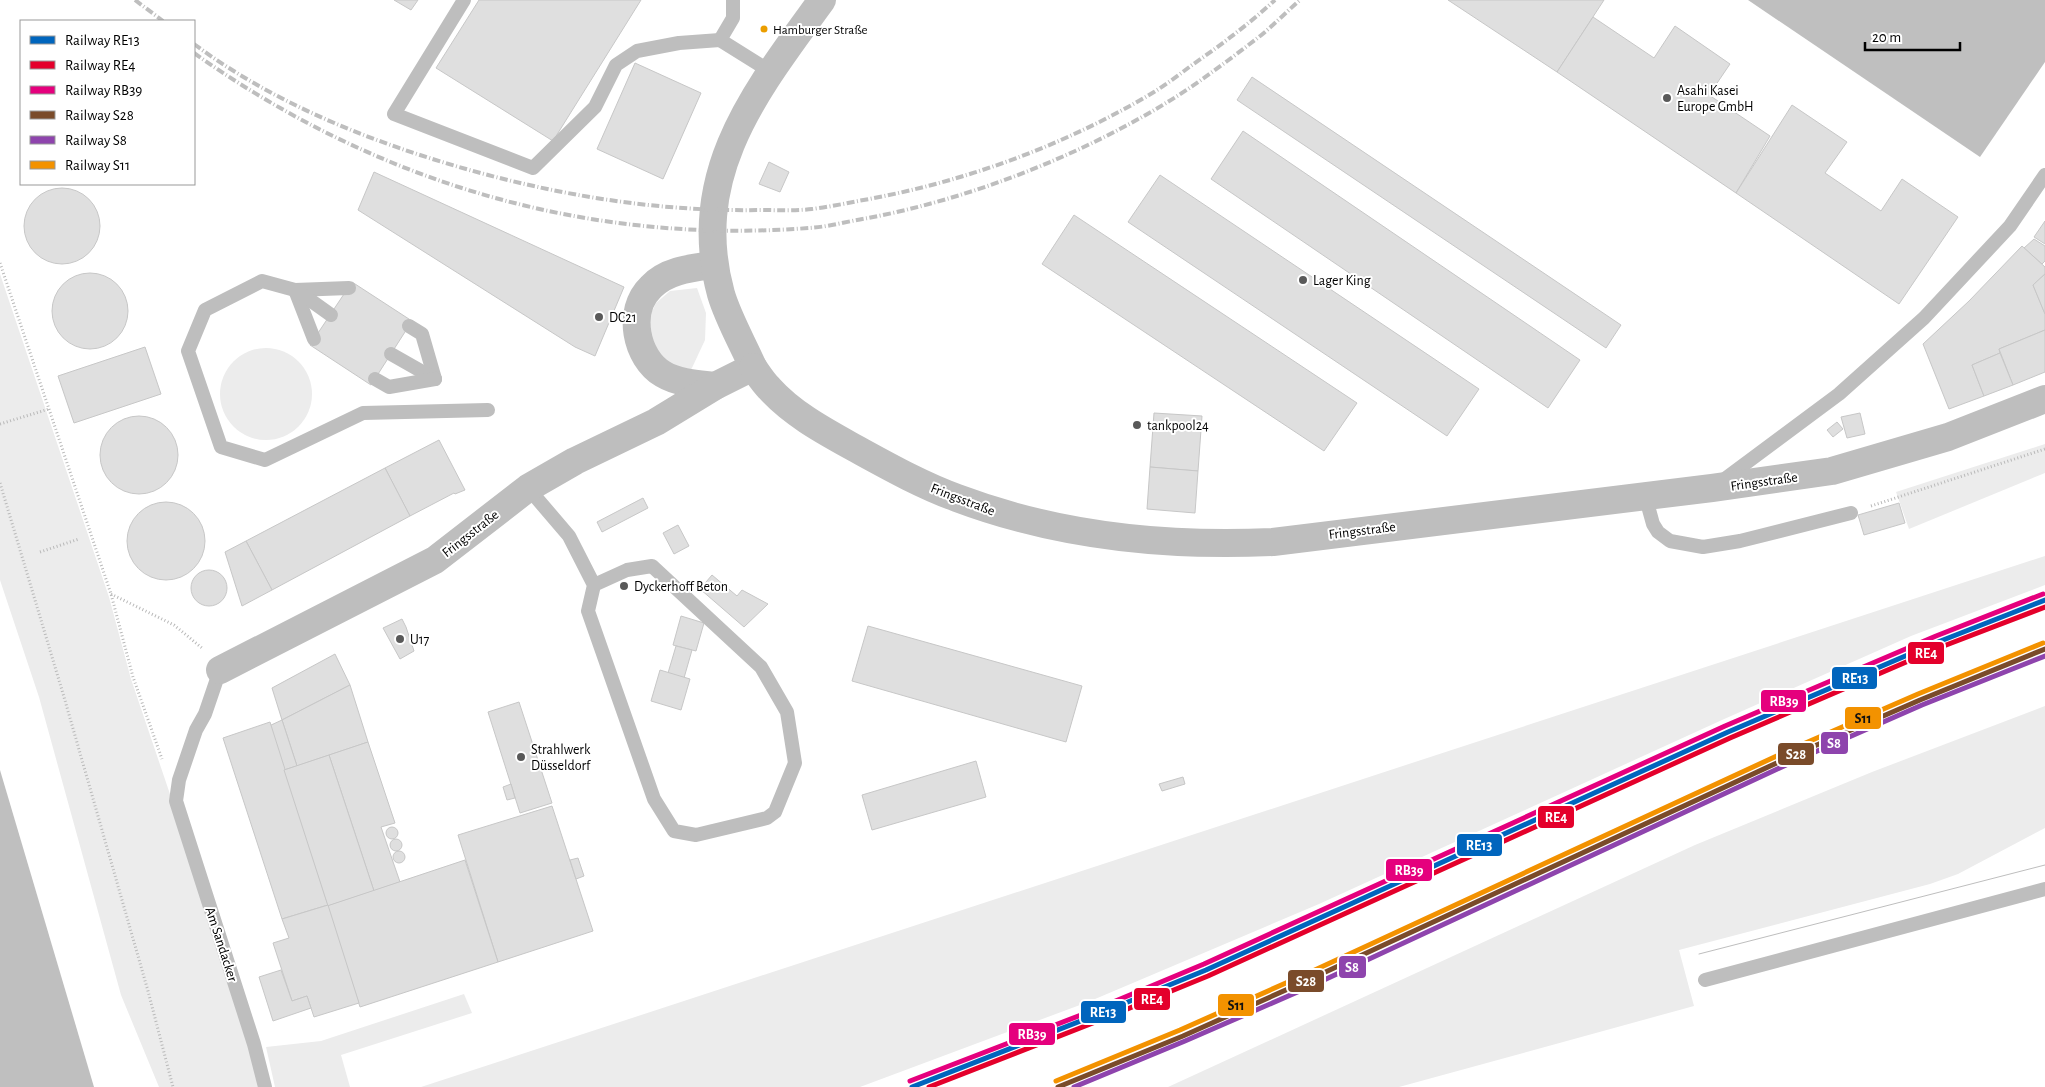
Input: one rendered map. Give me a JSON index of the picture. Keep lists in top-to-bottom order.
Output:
{
  "streets": {
    "street": ["Fringsstraße"],
    "lane": ["Am Sandacker"]
  },
  "places": [
    "Hamburger Straße",
    "Asahi Kasei Europe GmbH",
    "Lager King",
    "DC21",
    "tankpool24",
    "Dyckerhoff Beton",
    "U17",
    "Strahlwerk Düsseldorf"
  ],
  "lines": [
    "rail line RB39",
    "rail line RE13",
    "rail line RE4",
    "rail line S11",
    "rail line S28",
    "rail line S8"
  ],
  "legend": [
    "Railway RE13",
    "Railway RE4",
    "Railway RB39",
    "Railway S28",
    "Railway S8",
    "Railway S11"
  ],
  "scale_bar": "20 m"
}
